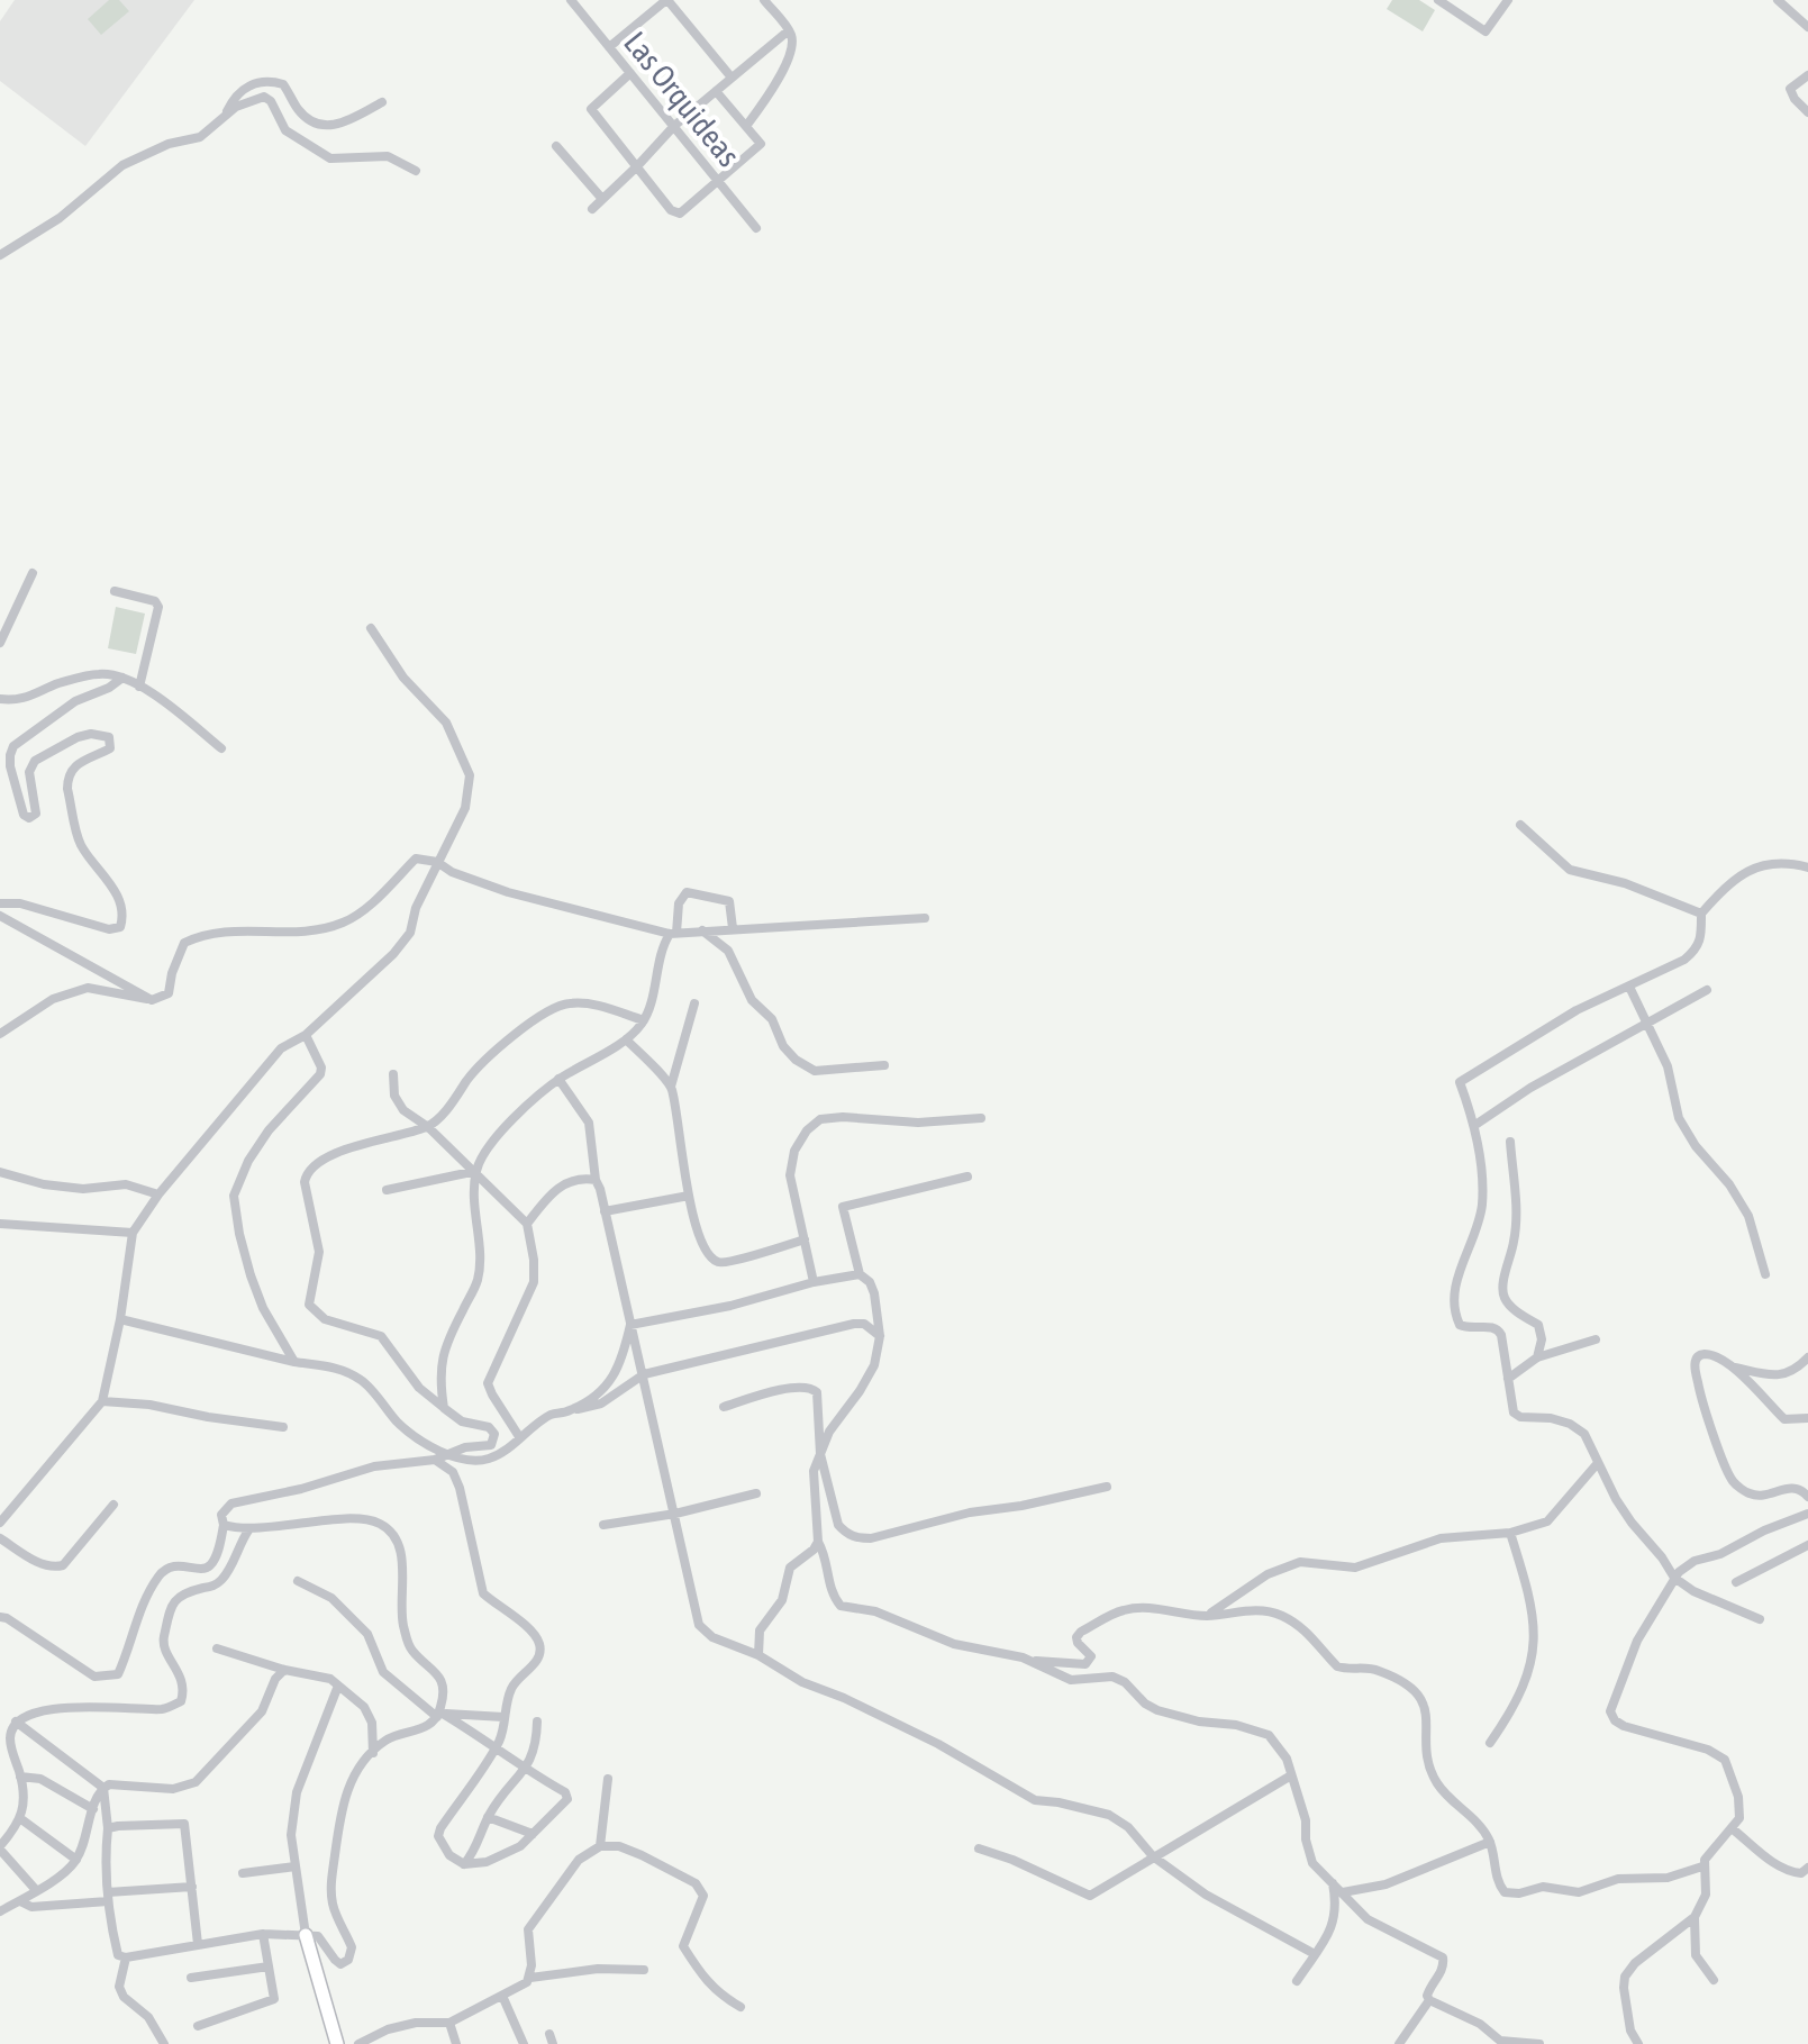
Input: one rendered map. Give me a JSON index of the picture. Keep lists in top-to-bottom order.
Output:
{
  "streets": {
    "street": ["Las Orquideas"]
  }
}
